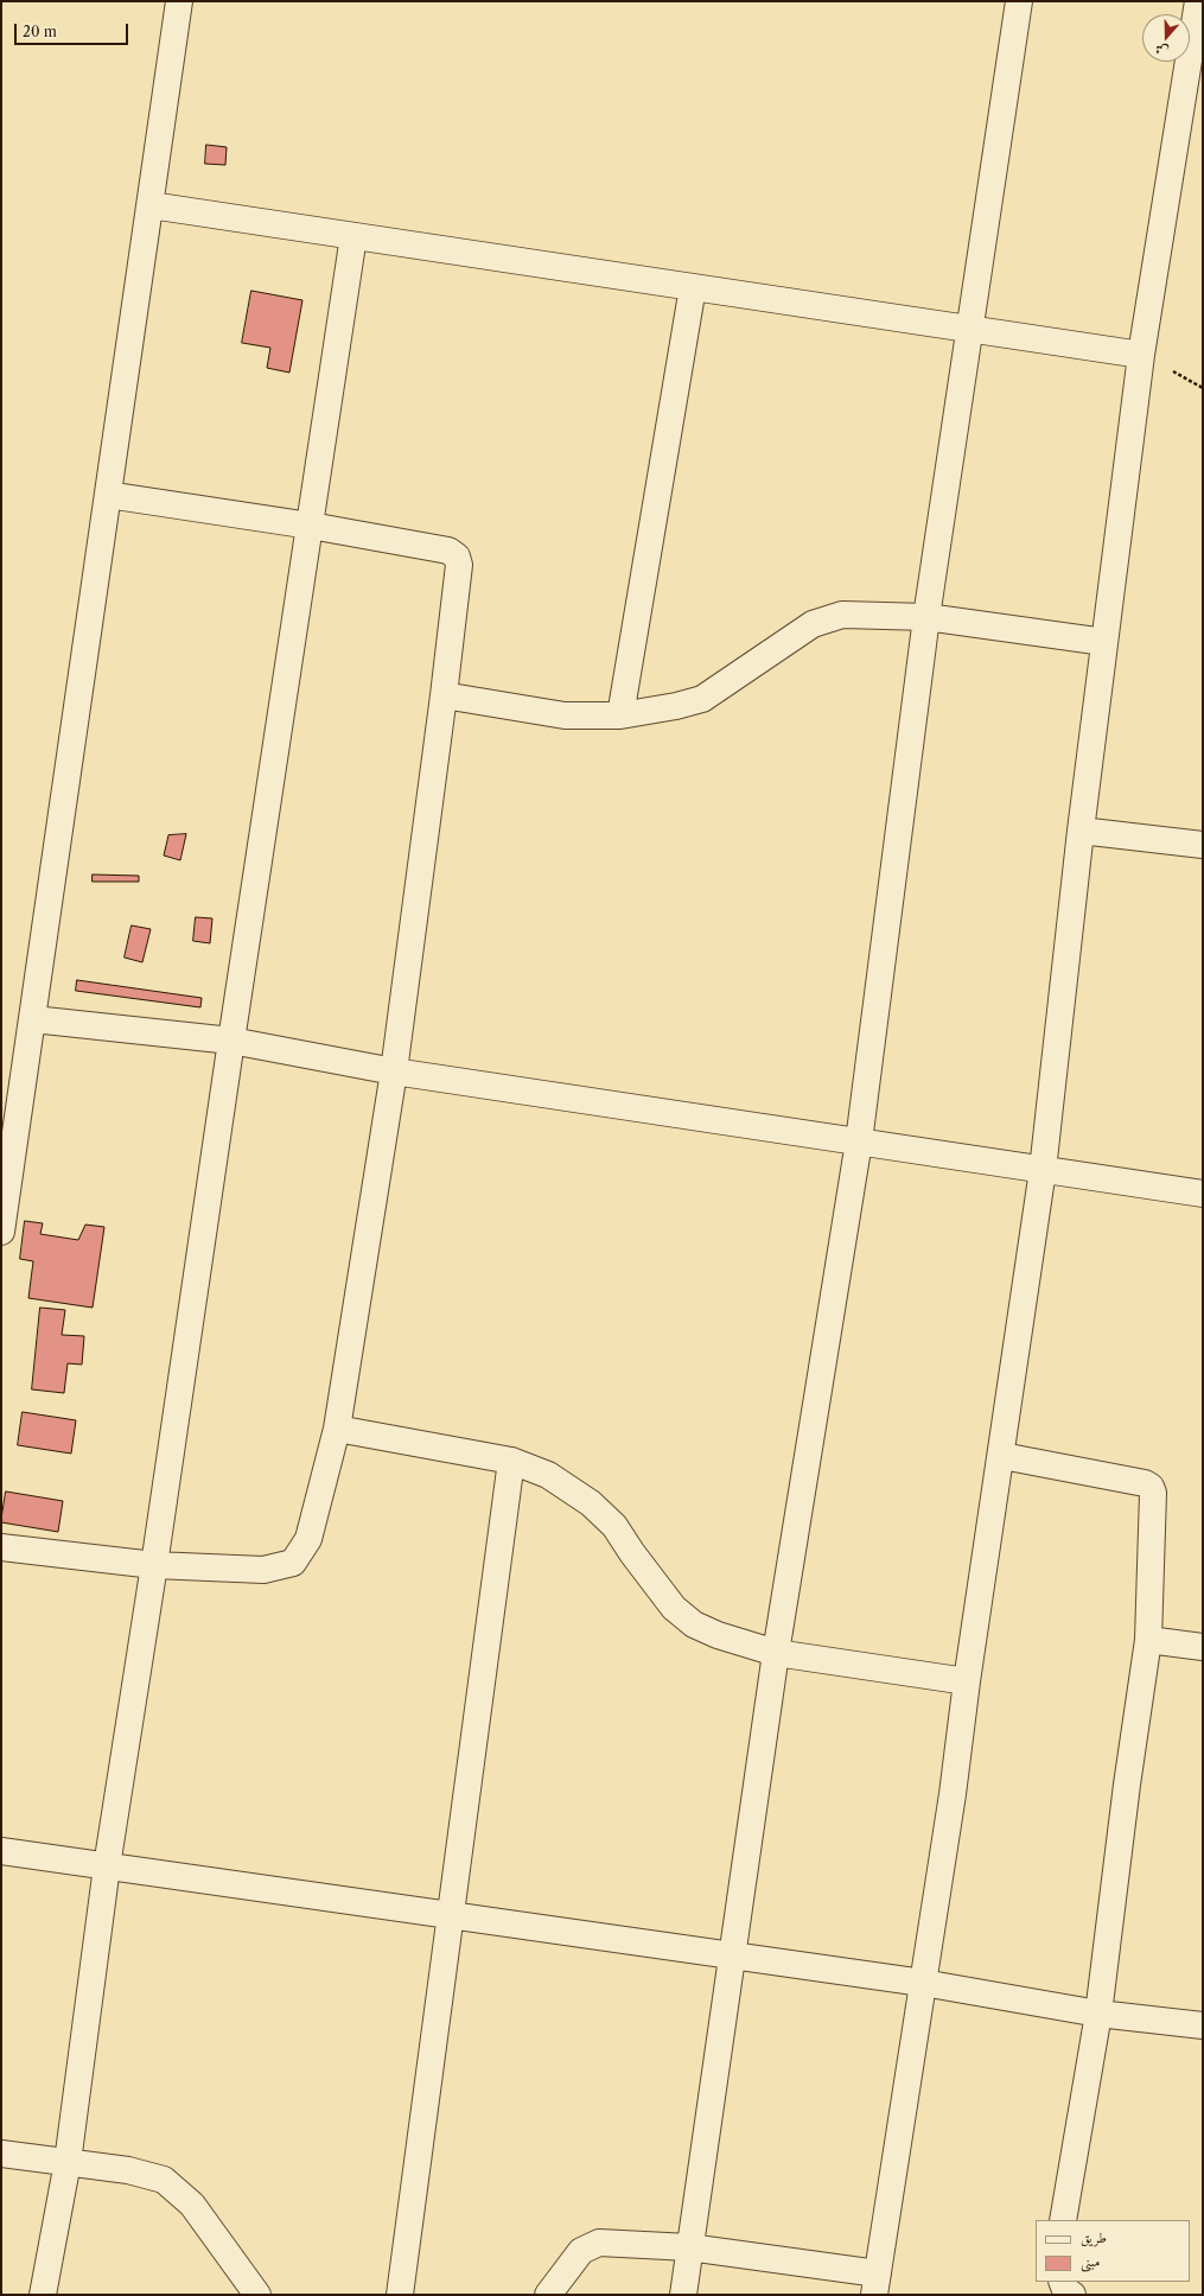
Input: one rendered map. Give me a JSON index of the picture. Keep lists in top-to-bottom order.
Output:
{
  "legend": ["طريق", "مبنى"],
  "scale_bar": "20 m",
  "north": "bottom"
}
